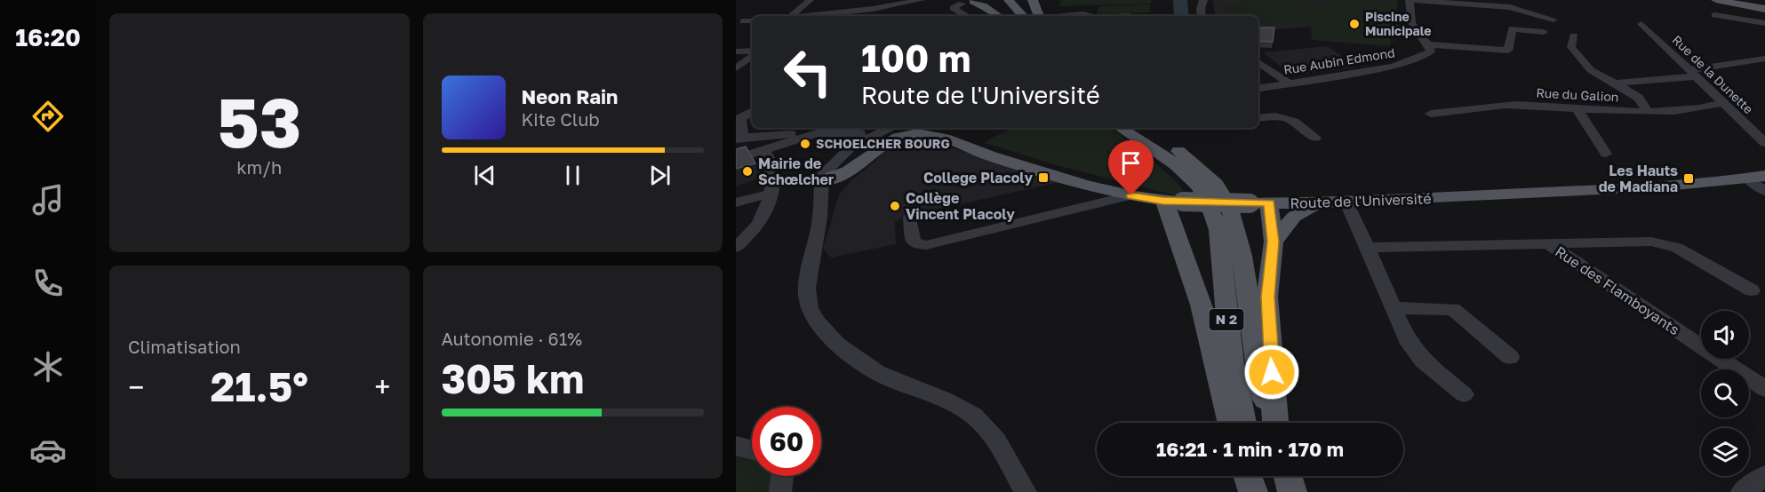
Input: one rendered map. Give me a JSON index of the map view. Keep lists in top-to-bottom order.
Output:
{
  "streets": {
    "main road": ["Route de l'Université", "N 2"],
    "street": [
      "Rue Aubin Edmond",
      "Rue de la Dunette",
      "Rue du Galion",
      "Rue des Flamboyants"
    ]
  },
  "crossings": [
    ["Rue de la Dunette", "Rue du Galion"],
    ["Route de l'Université", "N 2"]
  ],
  "places": {
    "other": [
      "Piscine Municipale",
      "SCHOELCHER BOURG",
      "Mairie de Schœlcher",
      "Collège Vincent Placoly"
    ],
    "transit": ["College Placoly", "Les Hauts de Madiana"]
  },
  "page": {
    "tabs": "16:20",
    "tile": [
      ["53", "km/h"],
      "Climatisation",
      ["Autonomie · 61%", "305 km"]
    ],
    "turn": ["100 m", "Route de l'Université"],
    "song": ["Neon Rain", "Kite Club"],
    "heat": ["−", "21.5°", "+"],
    "limit": "60",
    "trip": "16:21 · 1 min · 170 m"
  }
}
